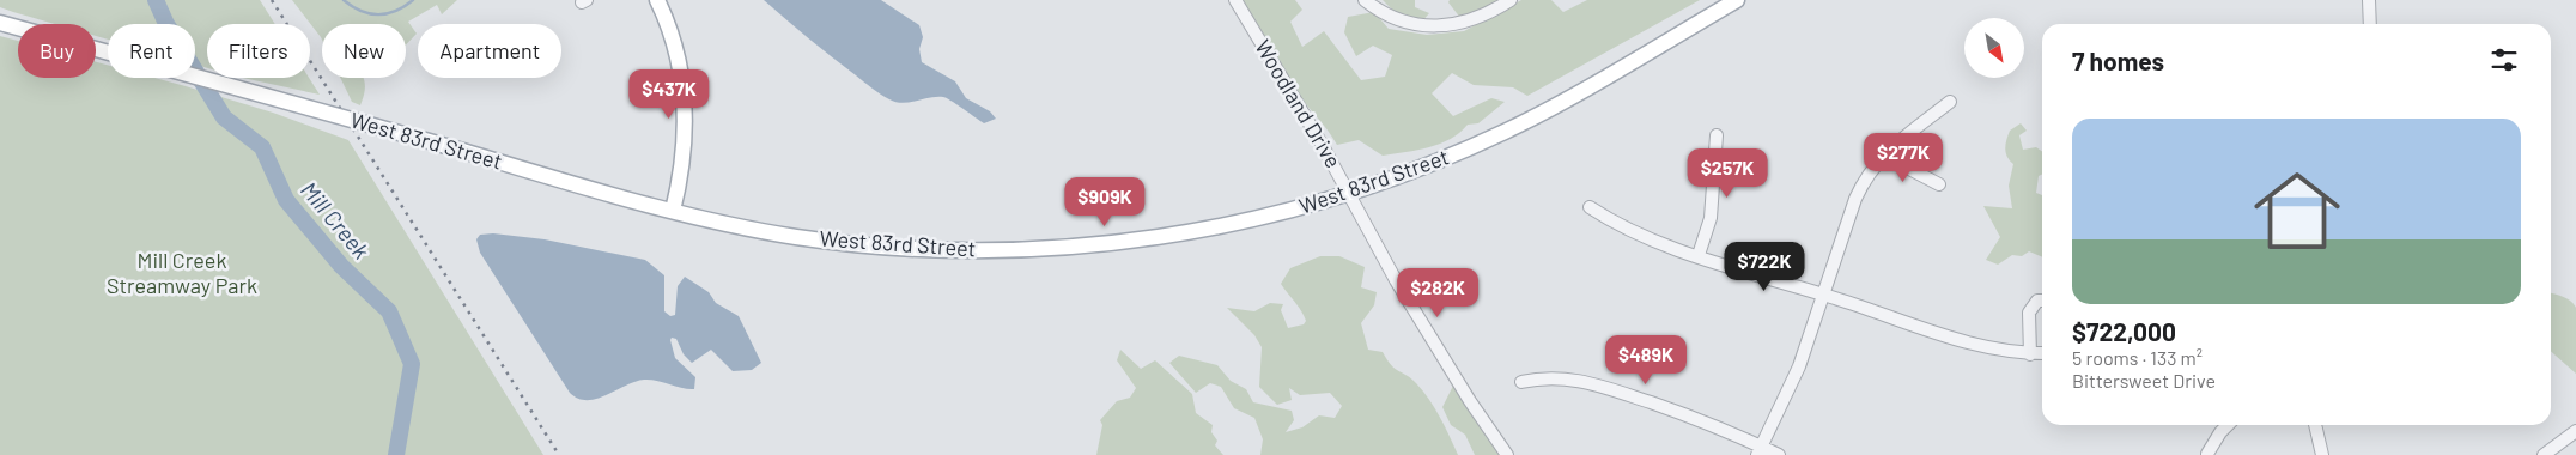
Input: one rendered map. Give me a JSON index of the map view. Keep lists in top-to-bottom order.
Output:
{
  "streets": {
    "main road": ["West 83rd Street"],
    "street": ["Woodland Drive"]
  },
  "crossings": [
    ["Woodland Drive", "West 83rd Street"]
  ],
  "water": ["Mill Creek"],
  "parks": ["Mill Creek Streamway Park"],
  "north": "bottom right",
  "page": {
    "chip": [
      "Buy",
      "Rent",
      "Filters",
      "New",
      "Apartment"
    ],
    "heading": "7 homes",
    "price": [
      "$437K",
      "$277K",
      "$257K",
      "$909K",
      "$722K",
      "$282K",
      "$489K"
    ],
    "list": [
      {
        "name": "$722,000",
        "note": "5 rooms · 133 m² · Bittersweet Drive"
      }
    ]
  }
}
